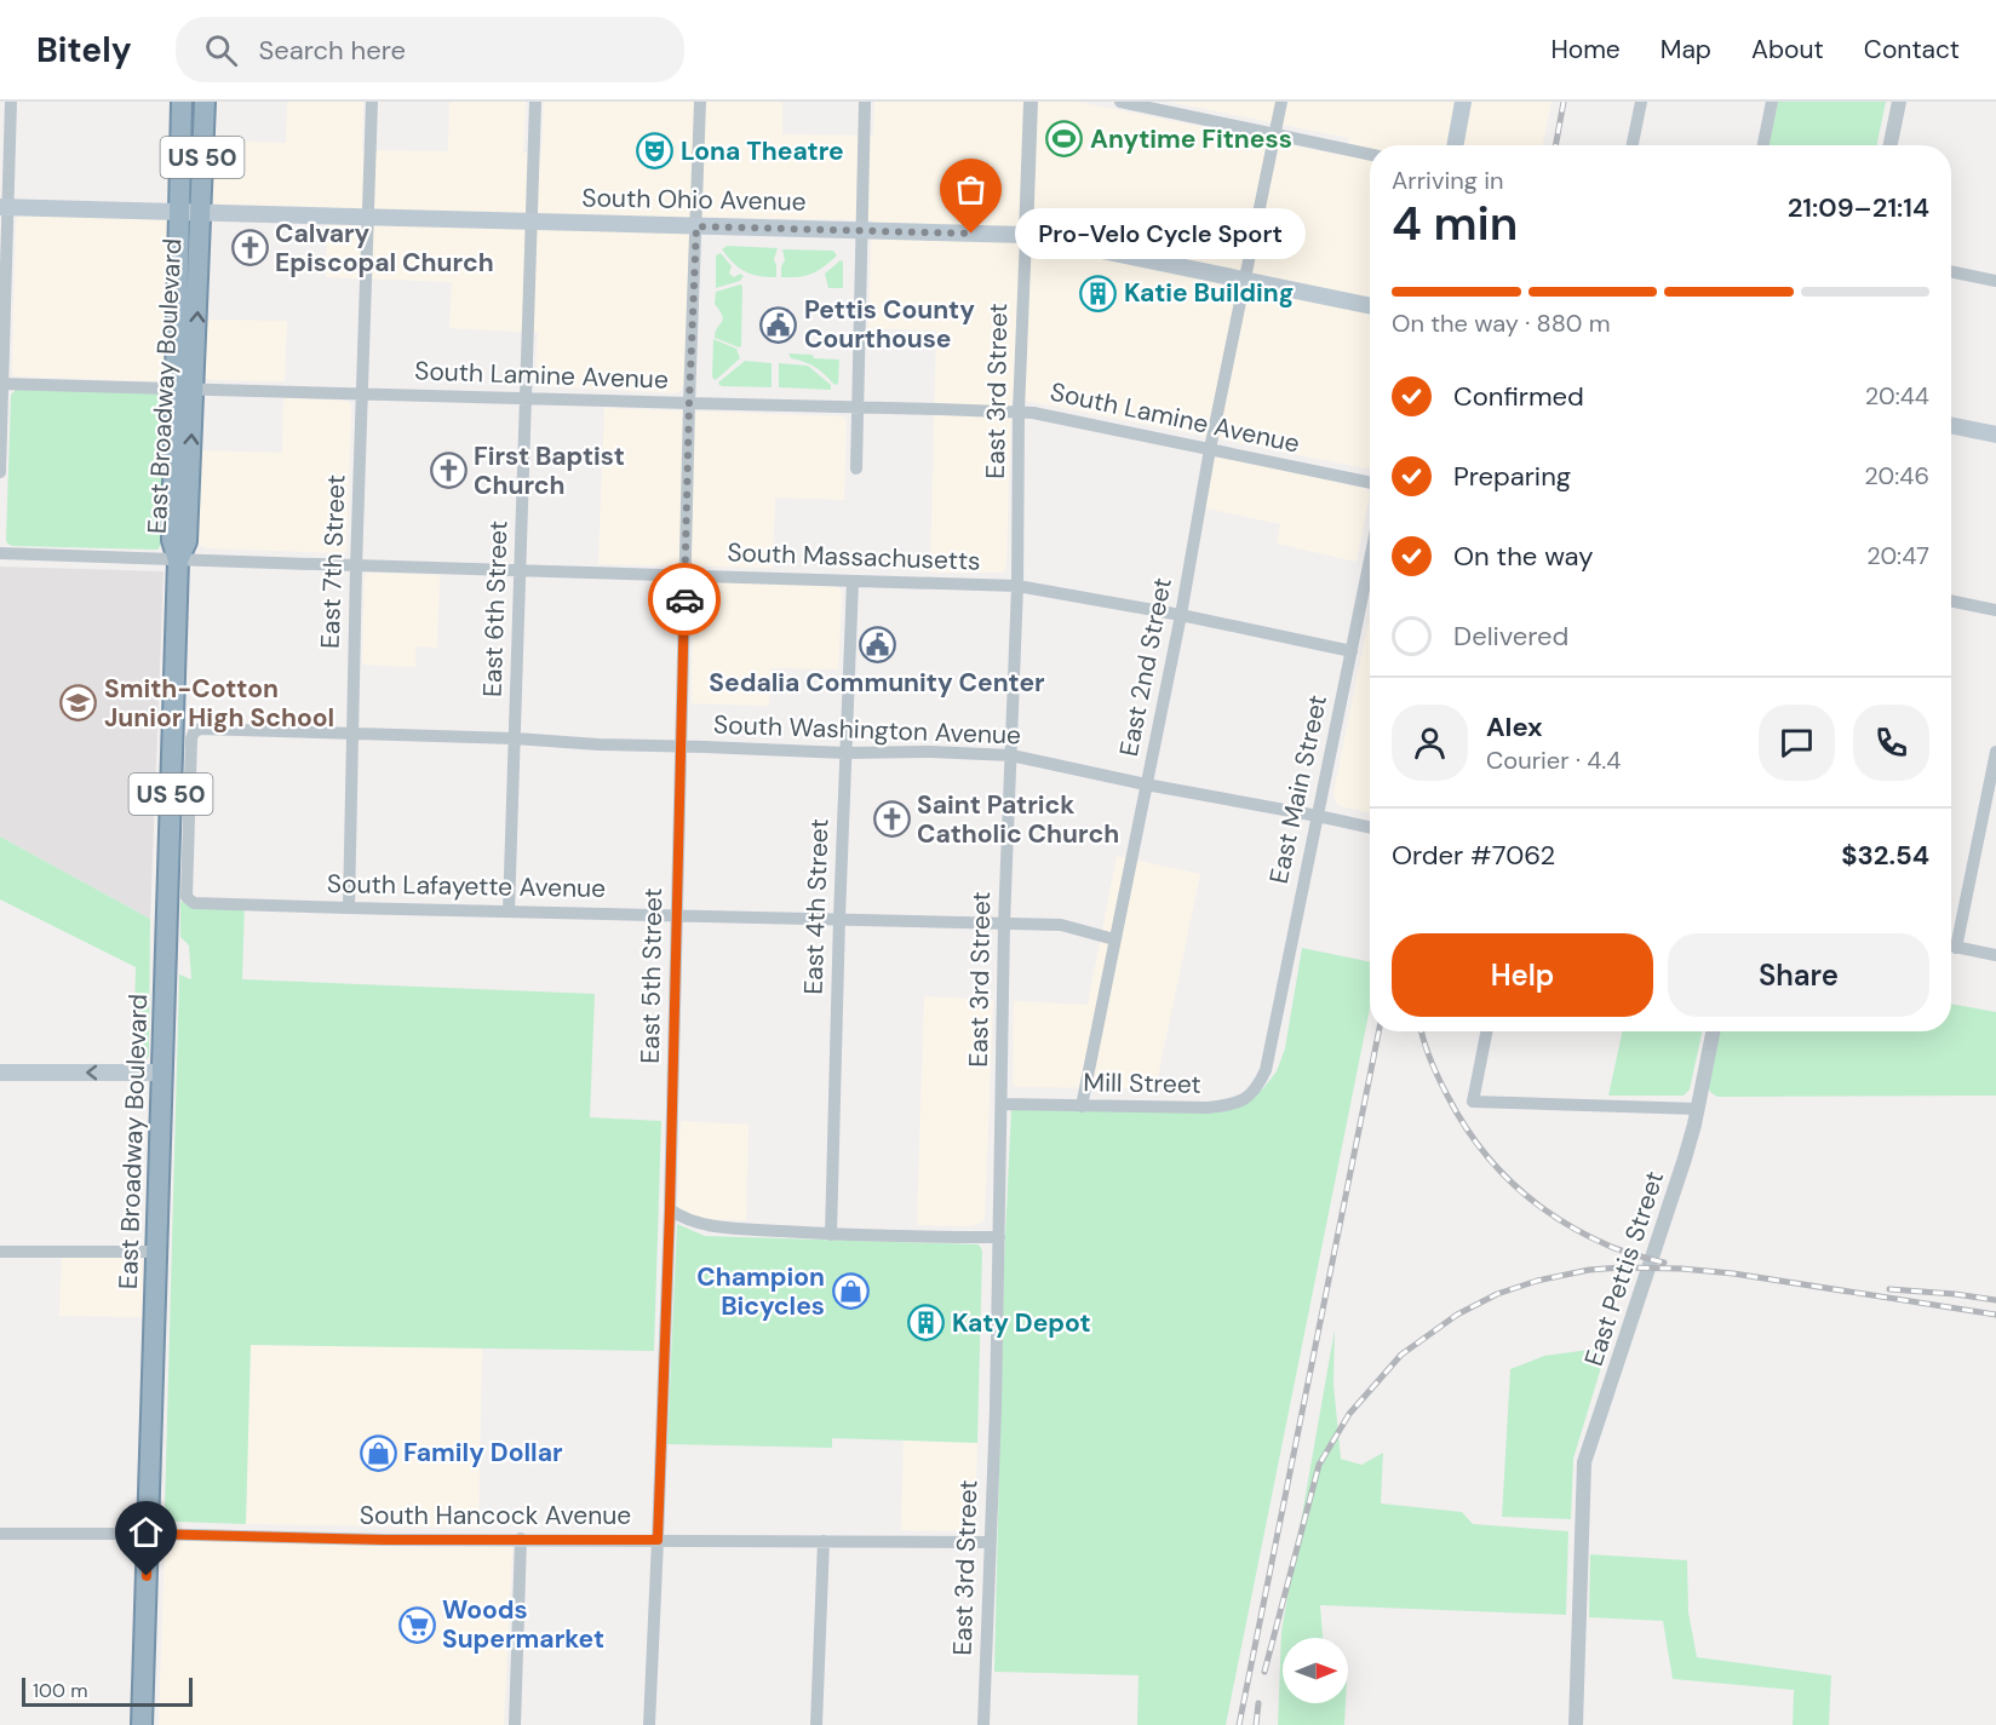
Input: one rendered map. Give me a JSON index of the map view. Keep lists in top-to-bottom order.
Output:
{
  "streets": {
    "highway": ["US 50", "East Broadway Boulevard"],
    "main road": ["South Ohio Avenue"],
    "street": [
      "South Lamine Avenue",
      "East 3rd Street",
      "South Massachusetts",
      "East 7th Street",
      "East 6th Street",
      "East 2nd Street",
      "South Washington Avenue",
      "East Main Street",
      "South Lafayette Avenue",
      "East 4th Street",
      "East 5th Street",
      "Mill Street",
      "East Pettis Street",
      "South Hancock Avenue"
    ]
  },
  "crossings": [
    ["US 50", "South Ohio Avenue"],
    ["US 50", "East Broadway Boulevard"],
    ["South Ohio Avenue", "East Broadway Boulevard"],
    ["South Ohio Avenue", "East 3rd Street"],
    ["South Ohio Avenue", "East 7th Street"],
    ["South Ohio Avenue", "East 6th Street"],
    ["South Ohio Avenue", "East 2nd Street"],
    ["South Ohio Avenue", "East 5th Street"],
    ["South Lamine Avenue", "East Broadway Boulevard"],
    ["South Lamine Avenue", "East 3rd Street"],
    ["South Lamine Avenue", "East 7th Street"],
    ["South Lamine Avenue", "East 6th Street"],
    ["South Lamine Avenue", "East 2nd Street"],
    ["South Lamine Avenue", "East 5th Street"],
    ["East Broadway Boulevard", "South Massachusetts"],
    ["East Broadway Boulevard", "South Hancock Avenue"],
    ["East 3rd Street", "South Massachusetts"],
    ["East 3rd Street", "South Washington Avenue"],
    ["East 3rd Street", "South Lafayette Avenue"],
    ["East 3rd Street", "Mill Street"],
    ["East 3rd Street", "South Hancock Avenue"],
    ["South Massachusetts", "East 7th Street"],
    ["South Massachusetts", "East 6th Street"],
    ["South Massachusetts", "East 2nd Street"],
    ["South Massachusetts", "East Main Street"],
    ["South Massachusetts", "East 4th Street"],
    ["South Massachusetts", "East 5th Street"],
    ["East 7th Street", "South Washington Avenue"],
    ["East 7th Street", "South Lafayette Avenue"],
    ["East 6th Street", "South Washington Avenue"],
    ["East 6th Street", "South Lafayette Avenue"],
    ["East 2nd Street", "South Washington Avenue"],
    ["East 2nd Street", "South Lafayette Avenue"],
    ["East 2nd Street", "Mill Street"],
    ["South Washington Avenue", "East Main Street"],
    ["South Washington Avenue", "South Lafayette Avenue"],
    ["South Washington Avenue", "East 4th Street"],
    ["South Washington Avenue", "East 5th Street"],
    ["East Main Street", "Mill Street"],
    ["South Lafayette Avenue", "East 4th Street"],
    ["South Lafayette Avenue", "East 5th Street"],
    ["East 5th Street", "South Hancock Avenue"]
  ],
  "places": {
    "sports": ["Anytime Fitness"],
    "theatre": ["Lona Theatre"],
    "other": ["Pro-Velo Cycle Sport"],
    "church": ["Calvary Episcopal Church", "First Baptist Church", "Saint Patrick Catholic Church"],
    "building": ["Katie Building", "Katy Depot"],
    "public building": ["Pettis County Courthouse", "Sedalia Community Center"],
    "school or university": ["Smith-Cotton Junior High School"],
    "shop": ["Champion Bicycles", "Family Dollar"],
    "supermarket": ["Woods Supermarket"]
  },
  "scale_bar": "100 m",
  "north": "right",
  "page": {
    "header": "Bitely",
    "search": "Search here",
    "nav": [
      "Home",
      "Map",
      "About",
      "Contact"
    ],
    "heading": ["4 min", "Arriving in", "21:09–21:14"],
    "panel": [
      "Alex",
      "Courier · 4.4",
      "Order #7062",
      "$32.54"
    ],
    "bubble": "Pro-Velo Cycle Sport",
    "bar": "On the way · 880 m",
    "list": [
      ["Confirmed", "20:44"],
      ["Preparing", "20:46"],
      ["On the way", "20:47"],
      "Delivered"
    ],
    "buttons": ["Help", "Share"],
    "scale": "100 m"
  }
}
